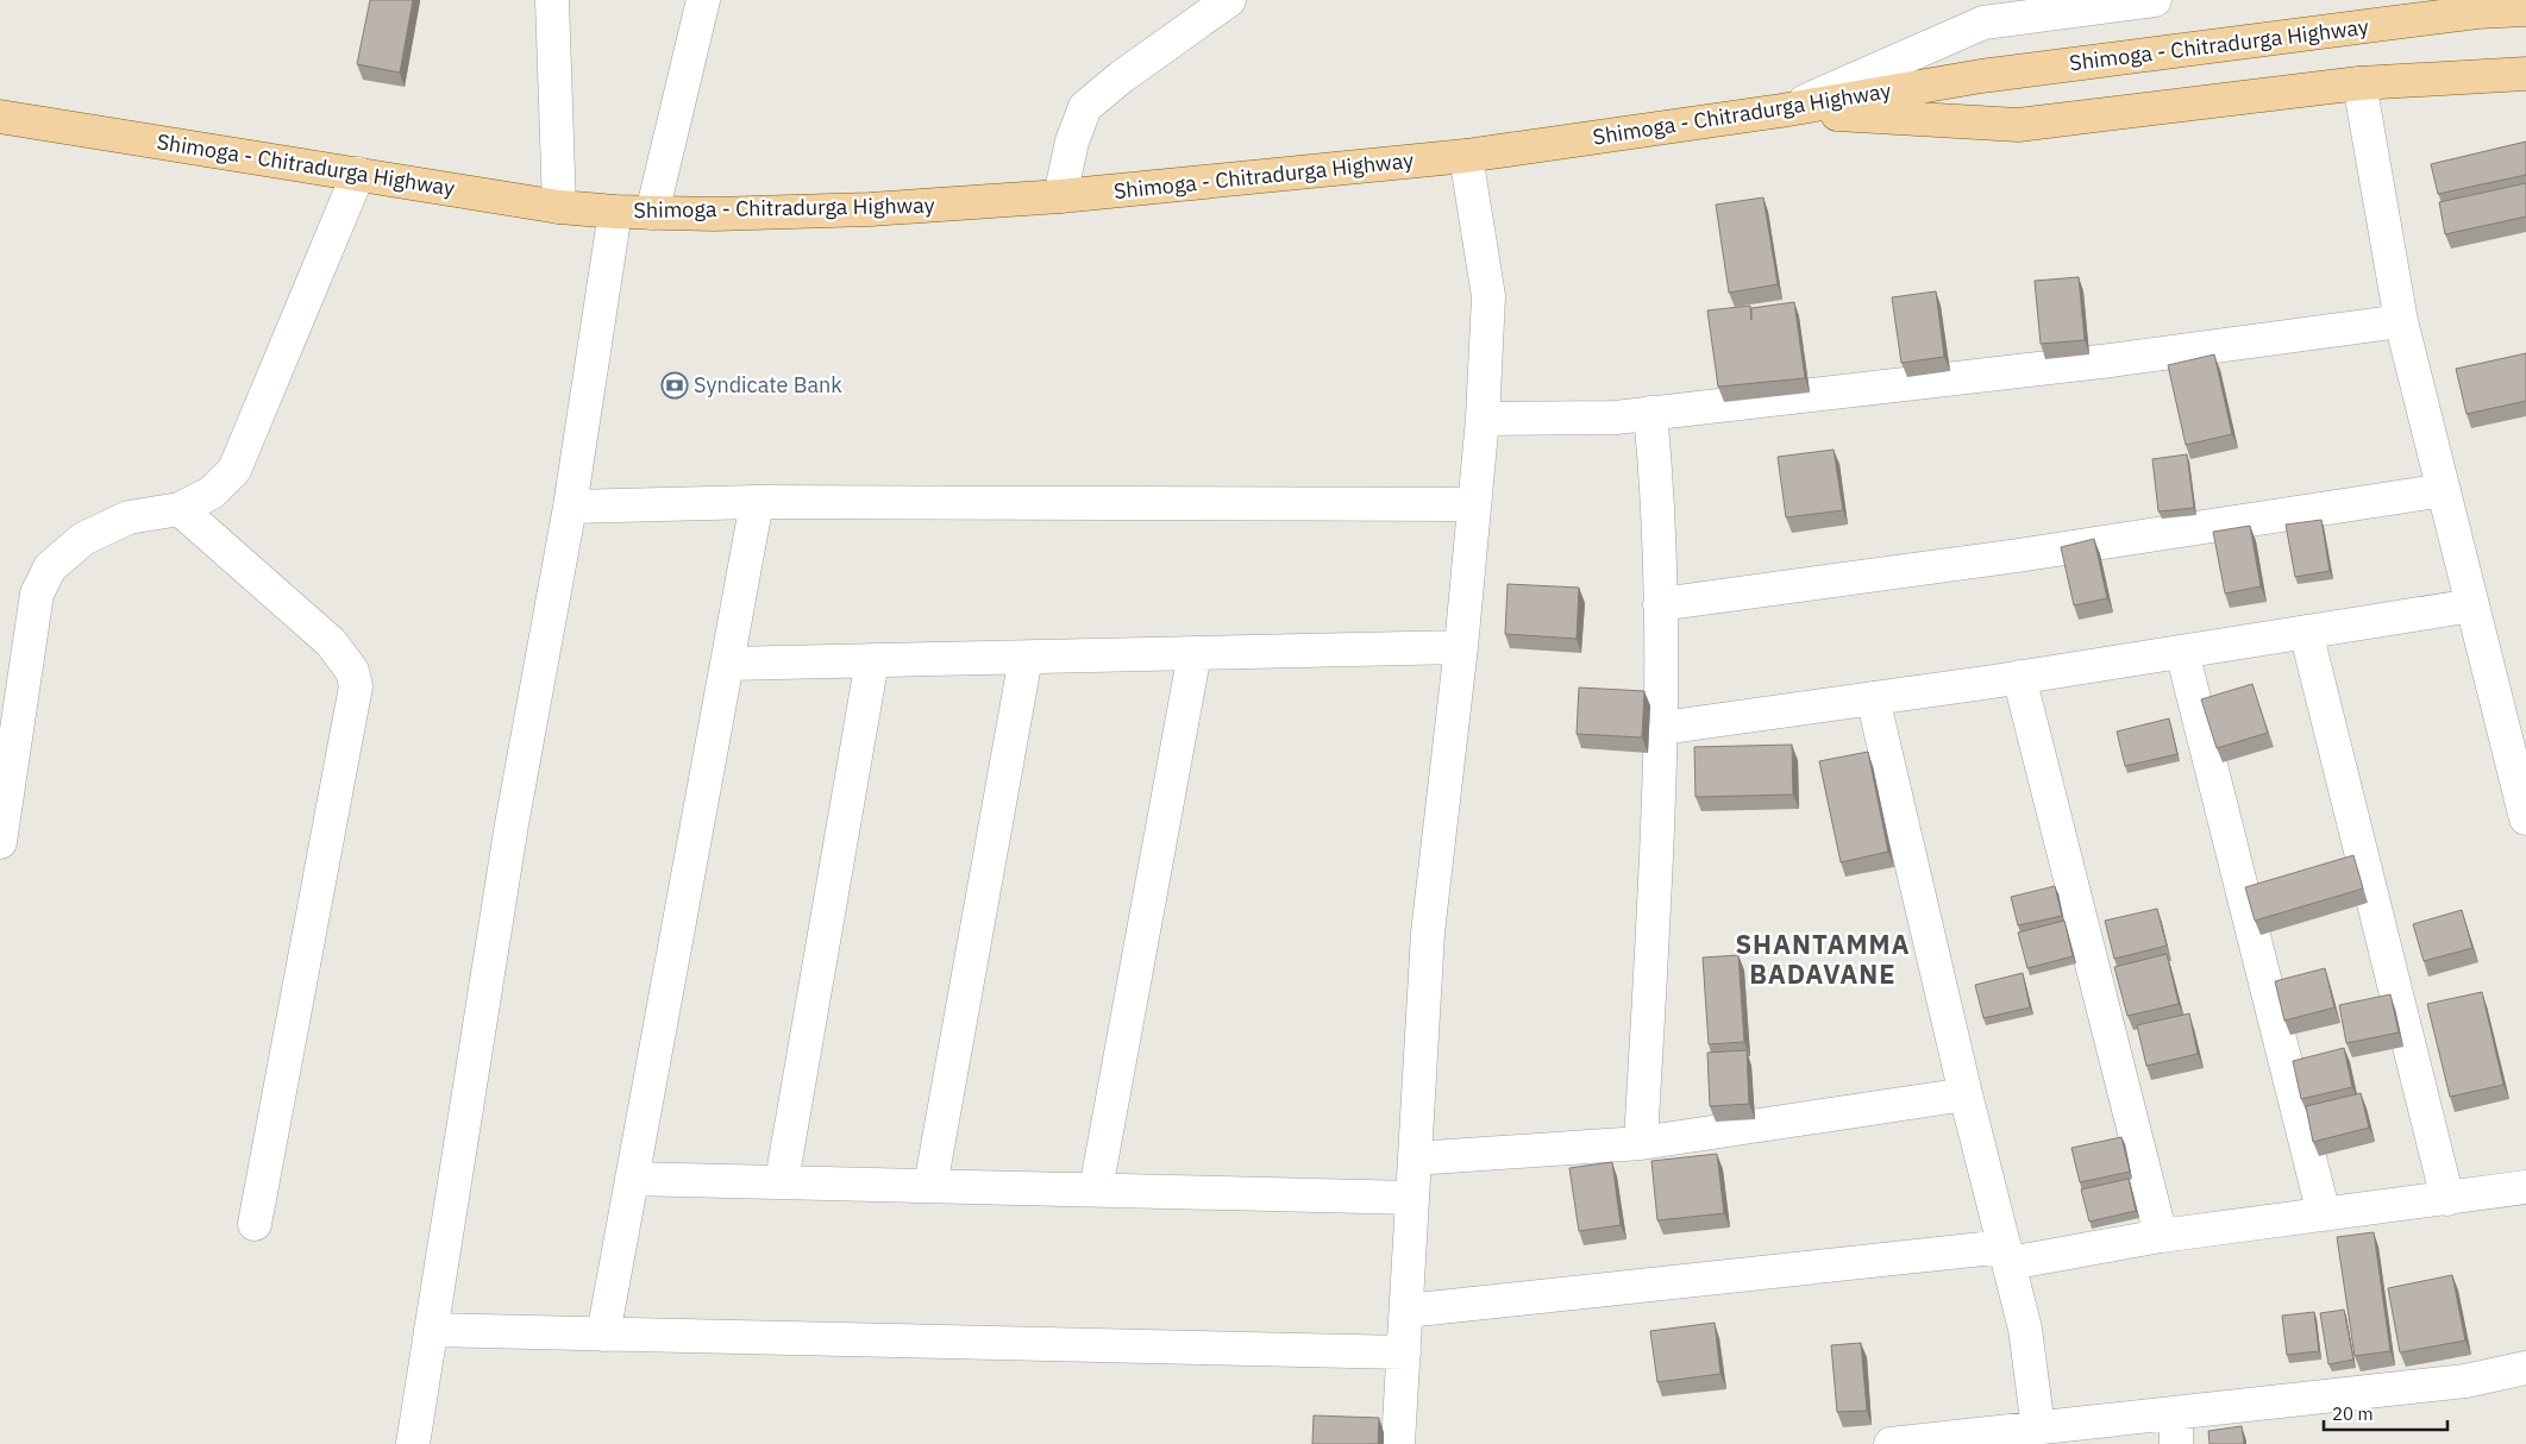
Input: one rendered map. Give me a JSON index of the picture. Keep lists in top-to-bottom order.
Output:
{
  "streets": {
    "main road": ["Shimoga - Chitradurga Highway"]
  },
  "districts": ["SHANTAMMA BADAVANE"],
  "places": {
    "bank": ["Syndicate Bank"]
  },
  "scale_bar": "20 m"
}
